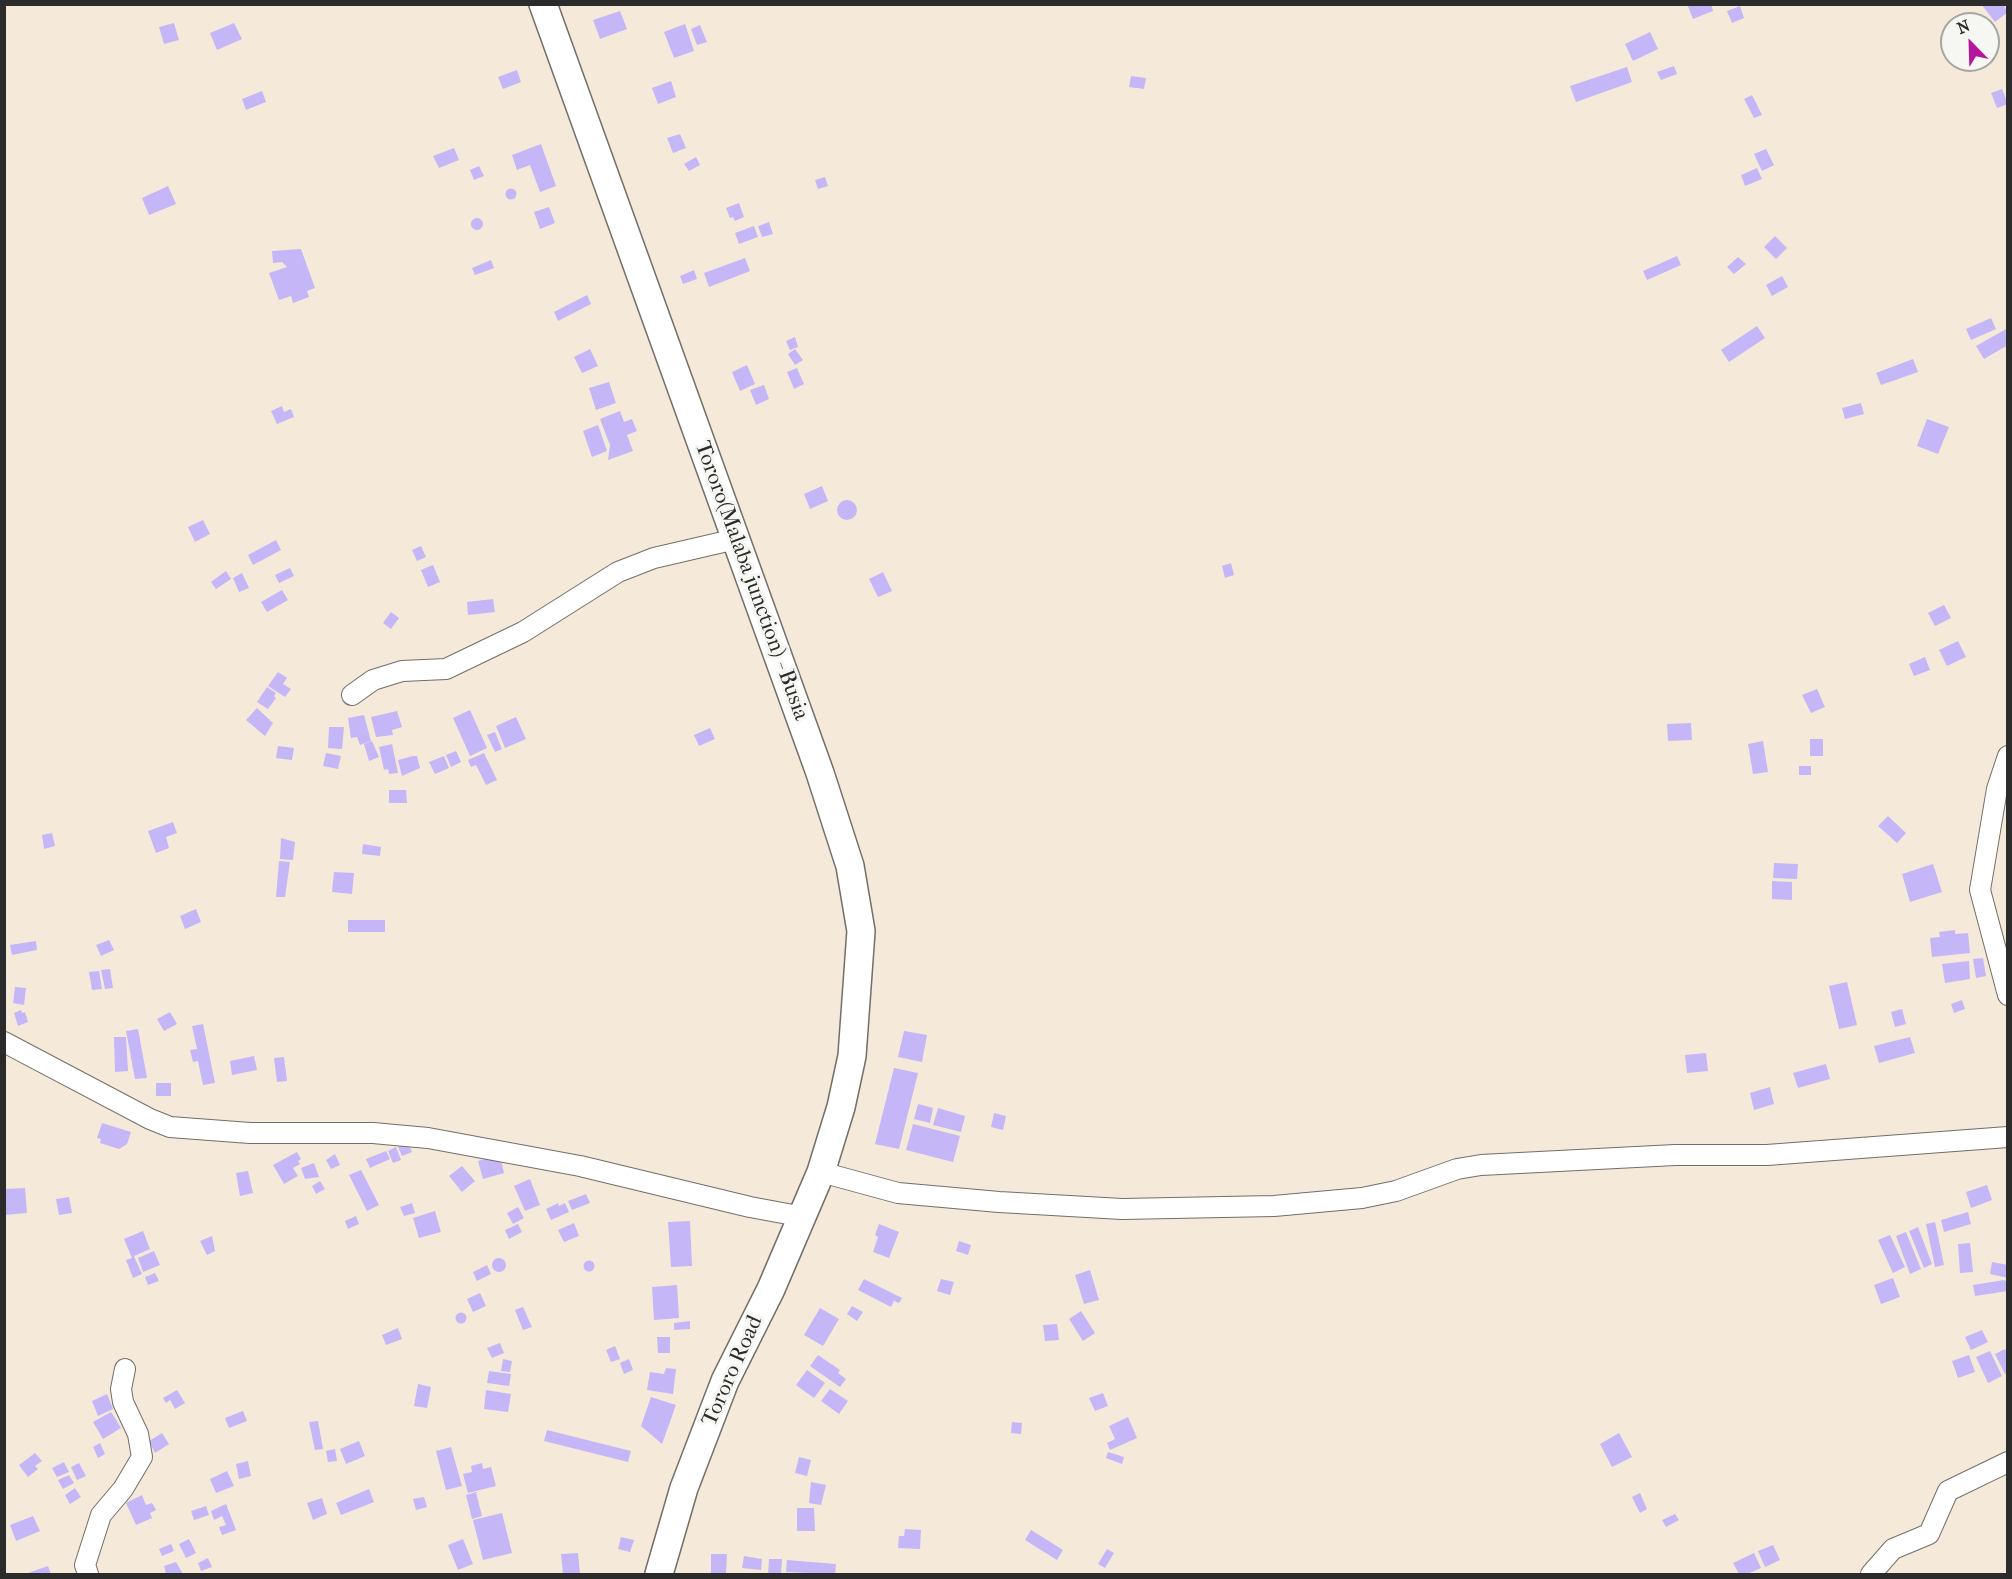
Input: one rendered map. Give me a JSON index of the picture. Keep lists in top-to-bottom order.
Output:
{
  "streets": {
    "main road": ["Tororo(Malaba junction) - Busia", "Tororo Road"]
  },
  "crossings": [
    ["Tororo(Malaba junction) - Busia", "Tororo Road"]
  ],
  "north": "top left"
}
